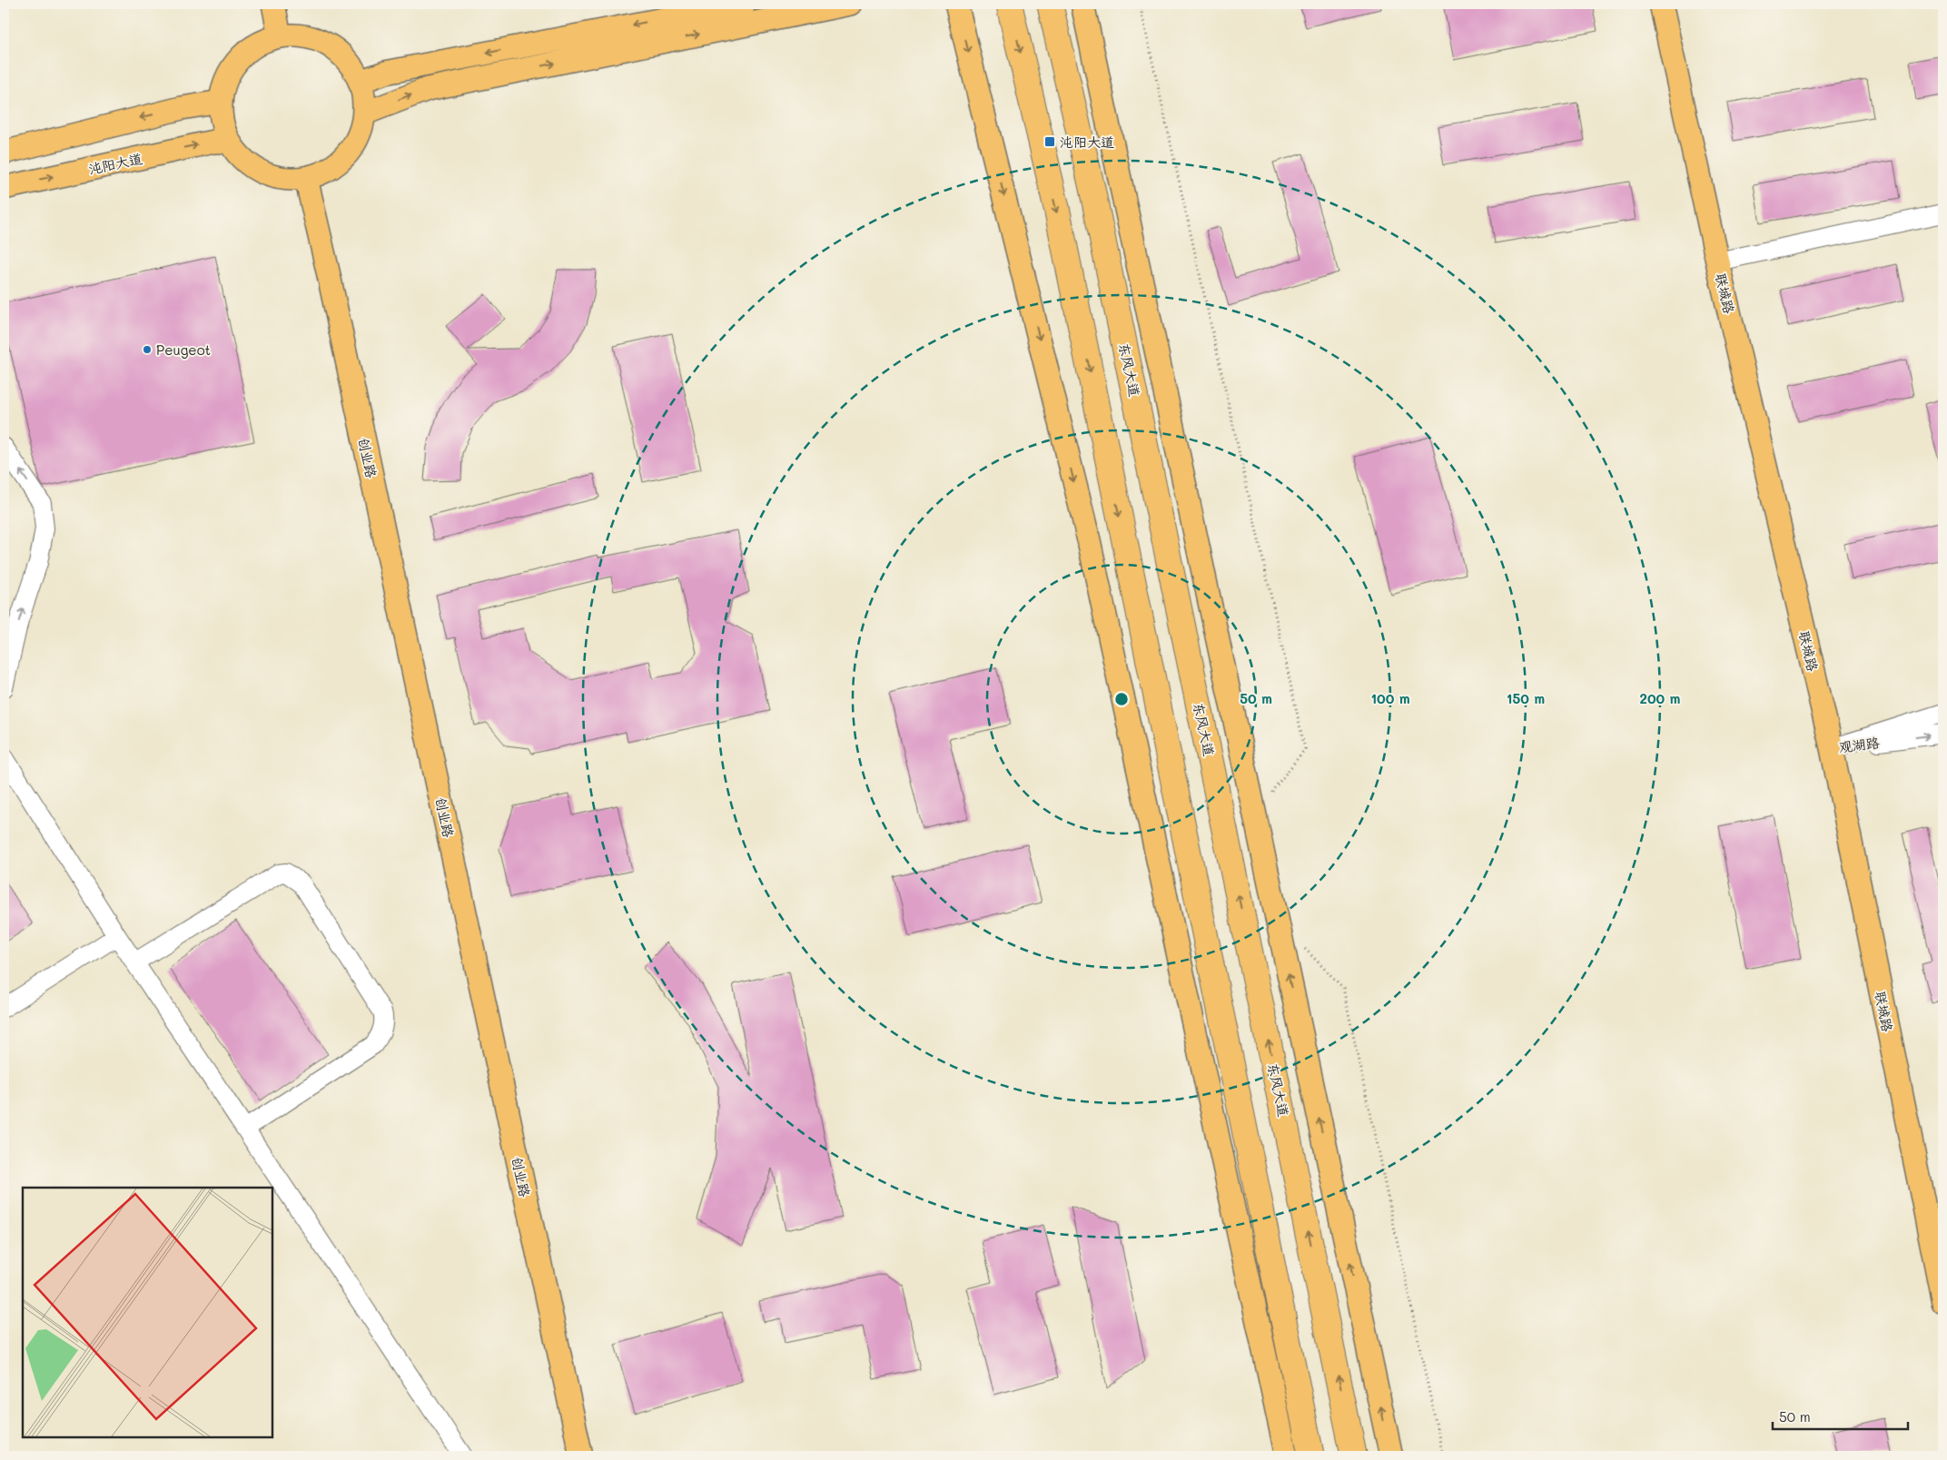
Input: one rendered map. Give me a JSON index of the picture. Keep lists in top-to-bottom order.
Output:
{
  "streets": {
    "highway": ["东风大道"],
    "main road": ["沌阳大道", "联城路", "创业路"],
    "street": ["观湖路"]
  },
  "crossings": [
    ["沌阳大道", "创业路"],
    ["联城路", "观湖路"]
  ],
  "places": {
    "transit": ["沌阳大道"],
    "other": ["Peugeot"]
  },
  "scale_bar": "50 m",
  "rings": [
    "50 m",
    "100 m",
    "150 m",
    "200 m"
  ]
}
